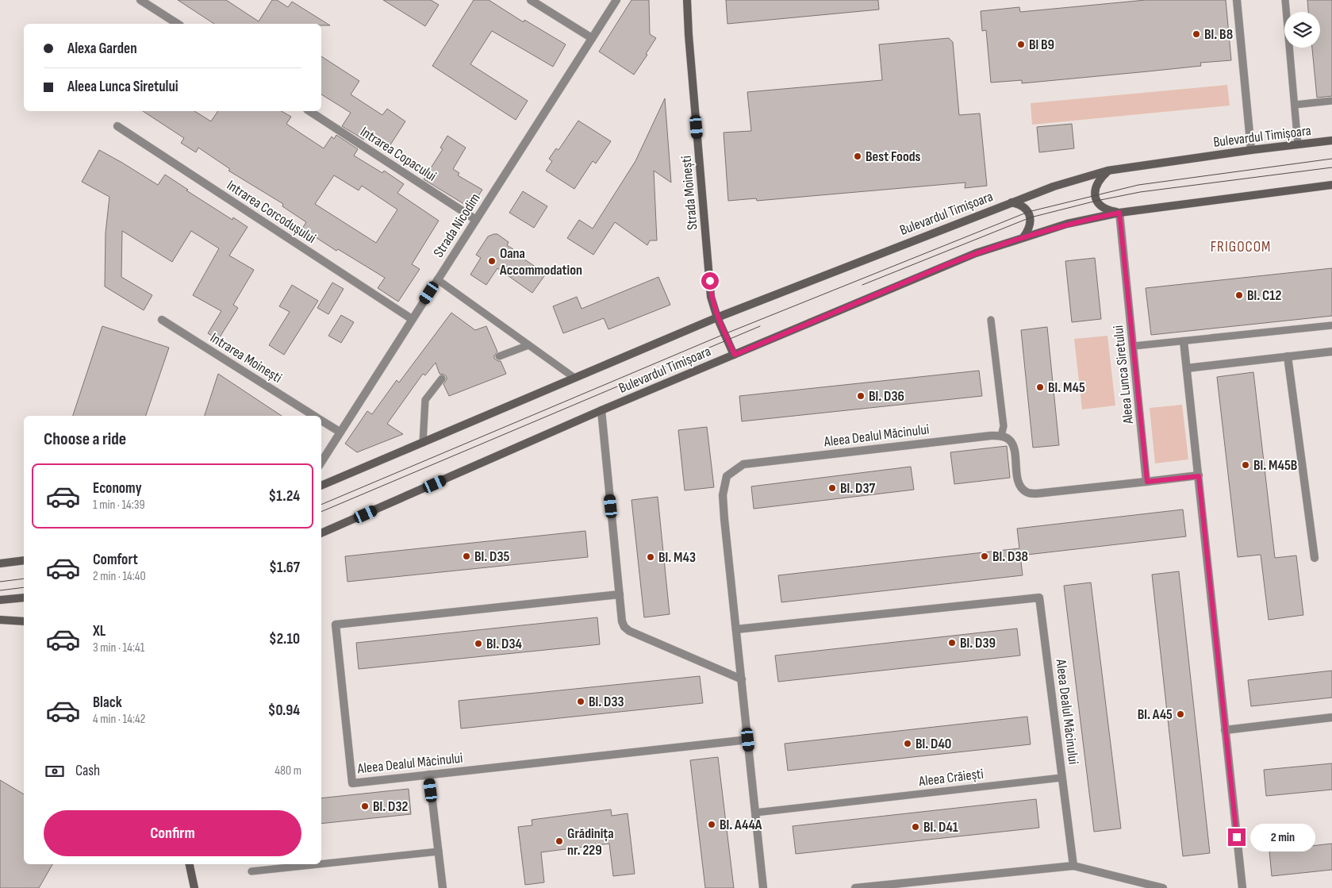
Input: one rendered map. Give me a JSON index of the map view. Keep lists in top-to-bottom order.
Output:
{
  "streets": {
    "main road": ["Bulevardul Timișoara", "Strada Moinești"],
    "street": [
      "Intrarea Copacului",
      "Intrarea Corcodușului",
      "Strada Nicodim",
      "Intrarea Moinești",
      "Aleea Lunca Siretului",
      "Aleea Dealul Măcinului"
    ],
    "lane": ["Aleea Crăiești"]
  },
  "crossings": [
    ["Bulevardul Timișoara", "Strada Moinești"],
    ["Bulevardul Timișoara", "Aleea Lunca Siretului"],
    ["Intrarea Copacului", "Strada Nicodim"],
    ["Intrarea Corcodușului", "Strada Nicodim"],
    ["Strada Nicodim", "Intrarea Moinești"],
    ["Aleea Dealul Măcinului", "Aleea Crăiești"]
  ],
  "districts": ["FRIGOCOM"],
  "places": [
    "Bl. B8",
    "Bl B9",
    "Best Foods",
    "Oana Accommodation",
    "Bl. C12",
    "Bl. M45",
    "Bl. D36",
    "Bl. M45B",
    "Bl. D37",
    "Bl. D35",
    "Bl. D38",
    "Bl. M43",
    "Bl. D39",
    "Bl. D34",
    "Bl. D33",
    "Bl. A45",
    "Bl. D40",
    "Bl. D32",
    "Bl. A44A",
    "Bl. D41",
    "Grădinița nr. 229"
  ],
  "page": {
    "banner": ["Alexa Garden", "Aleea Lunca Siretului"],
    "heading": "Choose a ride",
    "list": [
      {
        "name": "Economy",
        "note": "1 min · 14:39",
        "value": "$1.24"
      },
      {
        "name": "Comfort",
        "note": "2 min · 14:40",
        "value": "$1.67"
      },
      {
        "name": "XL",
        "note": "3 min · 14:41",
        "value": "$2.10"
      },
      {
        "name": "Black",
        "note": "4 min · 14:42",
        "value": "$0.94"
      }
    ],
    "pay": ["Cash", "480 m"],
    "buttons": "Confirm",
    "bubble": "2 min"
  }
}
